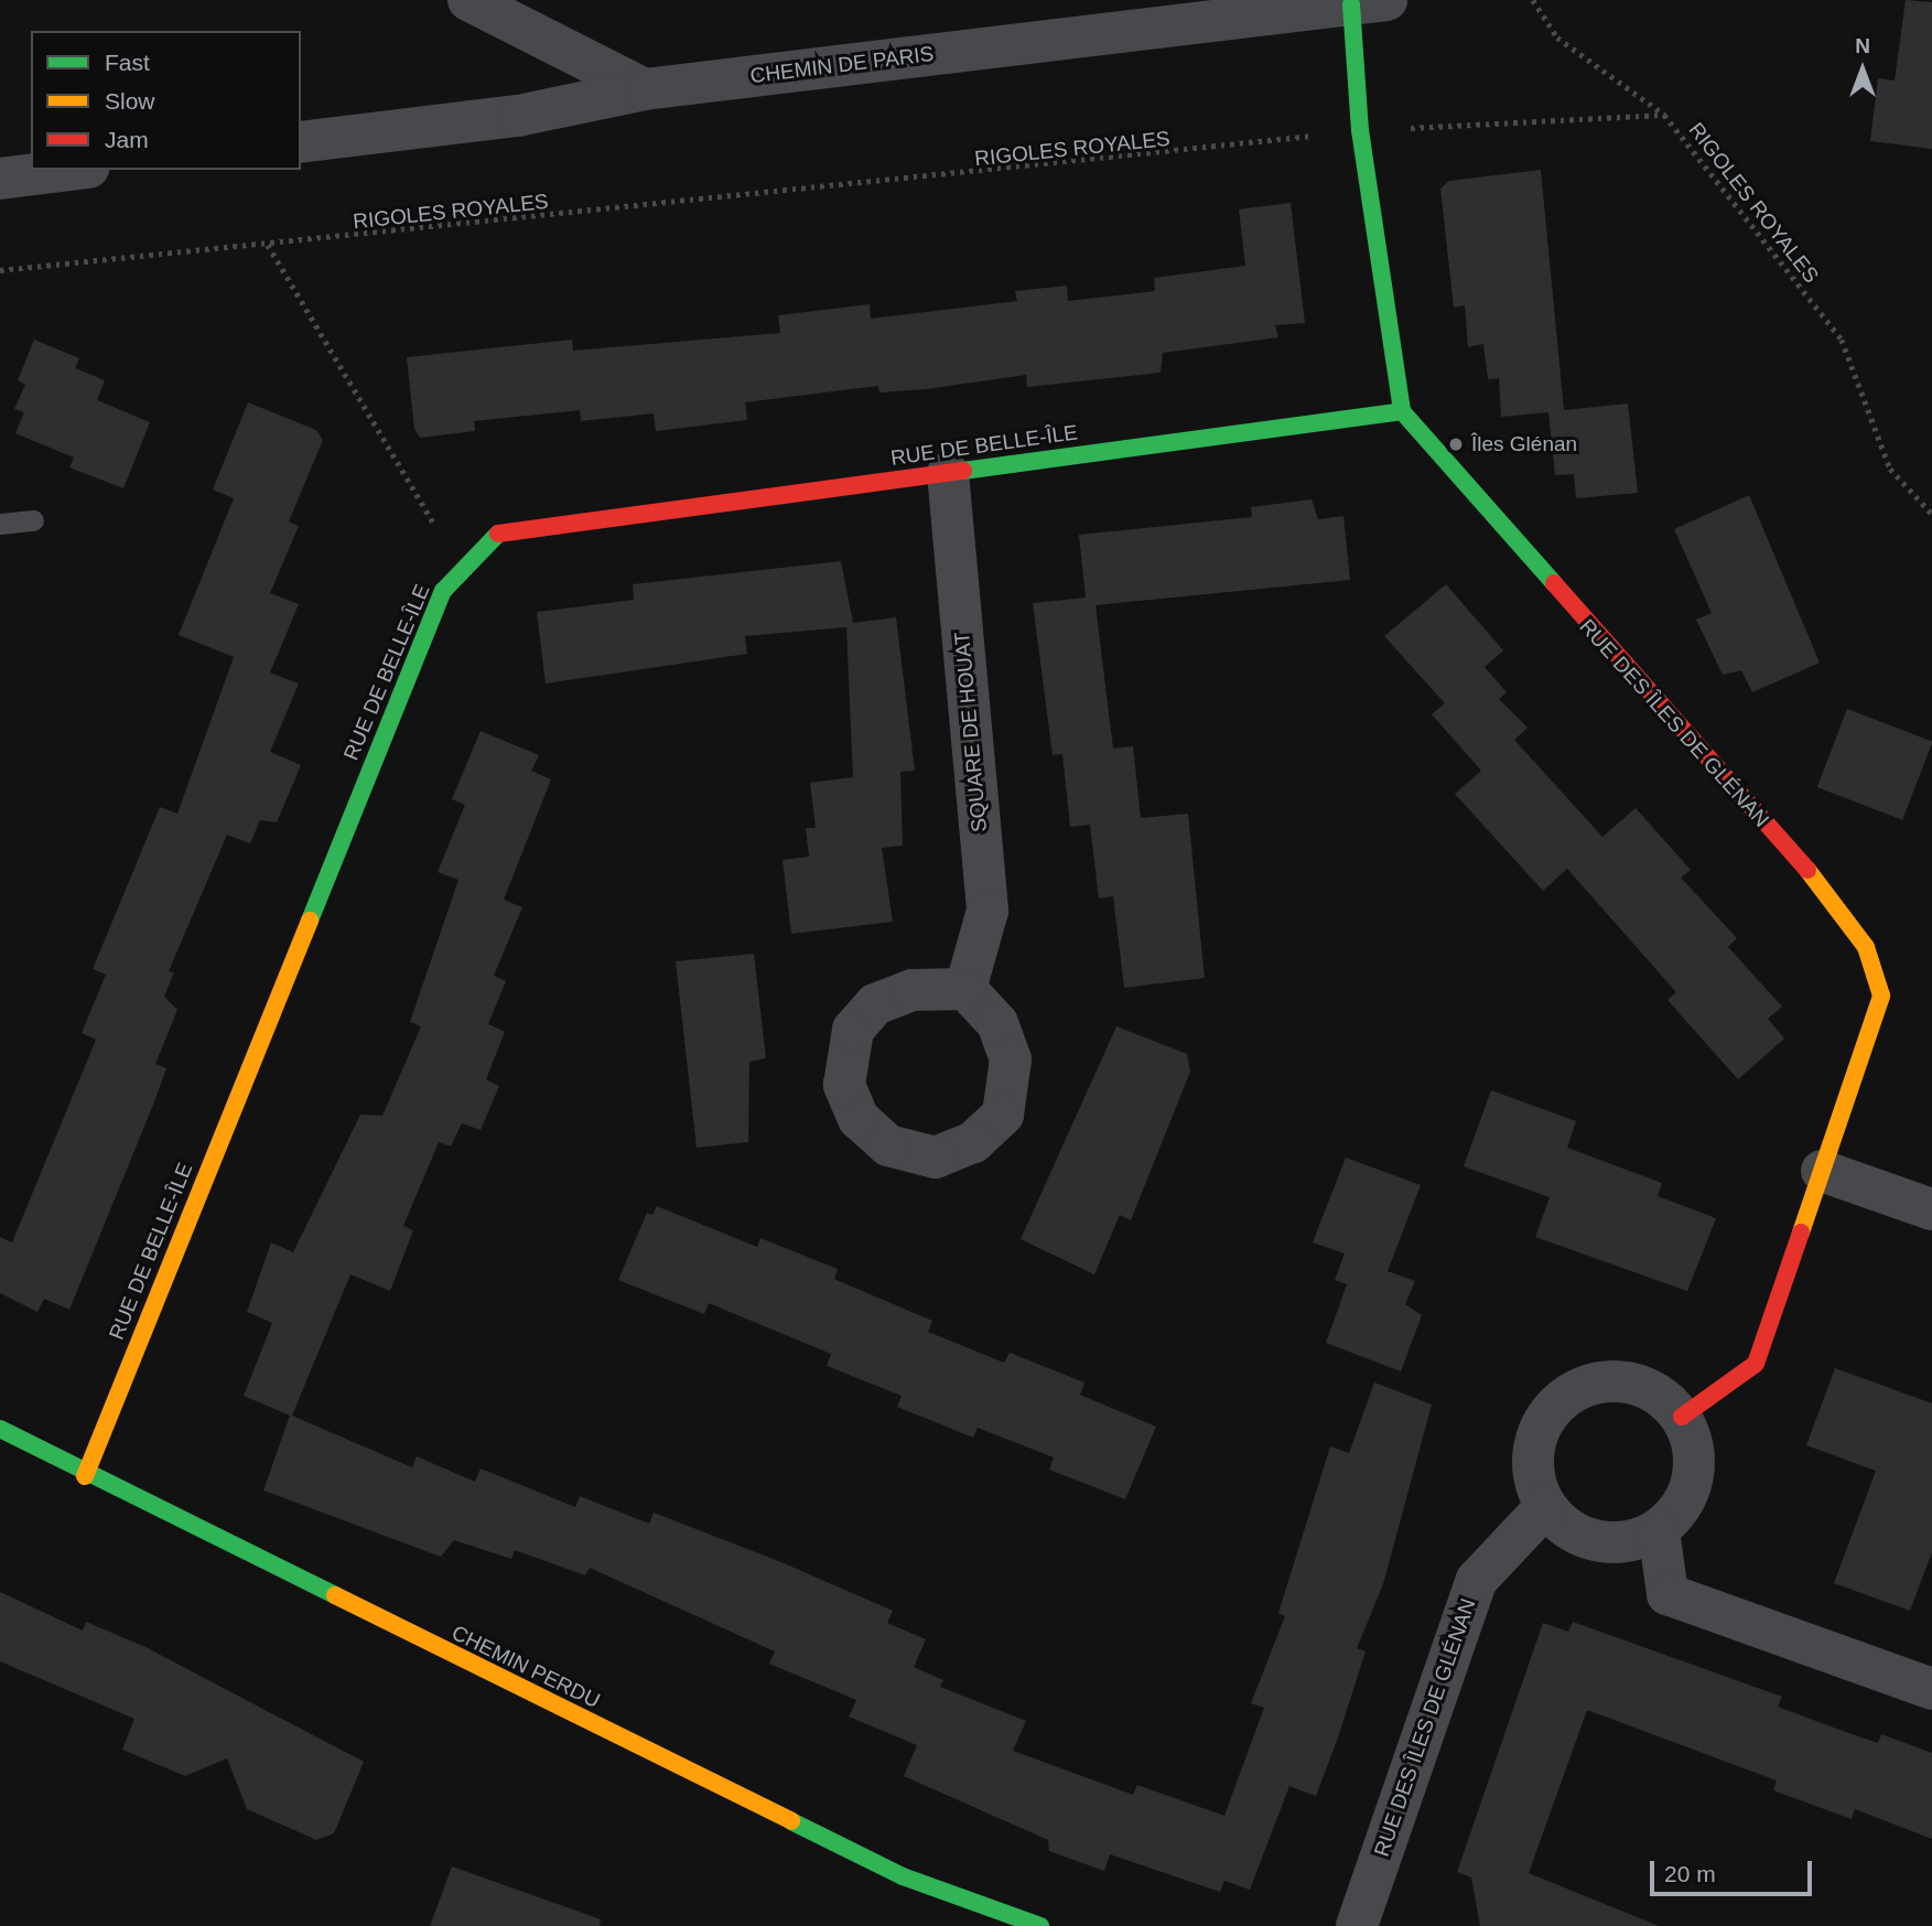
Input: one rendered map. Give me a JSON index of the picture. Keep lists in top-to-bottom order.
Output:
{
  "streets": {
    "street": [
      "CHEMIN DE PARIS",
      "RUE DE BELLE-ÎLE",
      "RUE DES ÎLES DE GLÉNAN",
      "SQUARE DE HOUAT",
      "CHEMIN PERDU"
    ],
    "path": ["RIGOLES ROYALES"]
  },
  "crossings": [
    ["RUE DE BELLE-ÎLE", "RUE DES ÎLES DE GLÉNAN"],
    ["RUE DE BELLE-ÎLE", "SQUARE DE HOUAT"],
    ["RUE DE BELLE-ÎLE", "CHEMIN PERDU"]
  ],
  "places": ["Îles Glénan"],
  "legend": ["Fast", "Slow", "Jam"],
  "scale_bar": "20 m",
  "north": "top"
}
